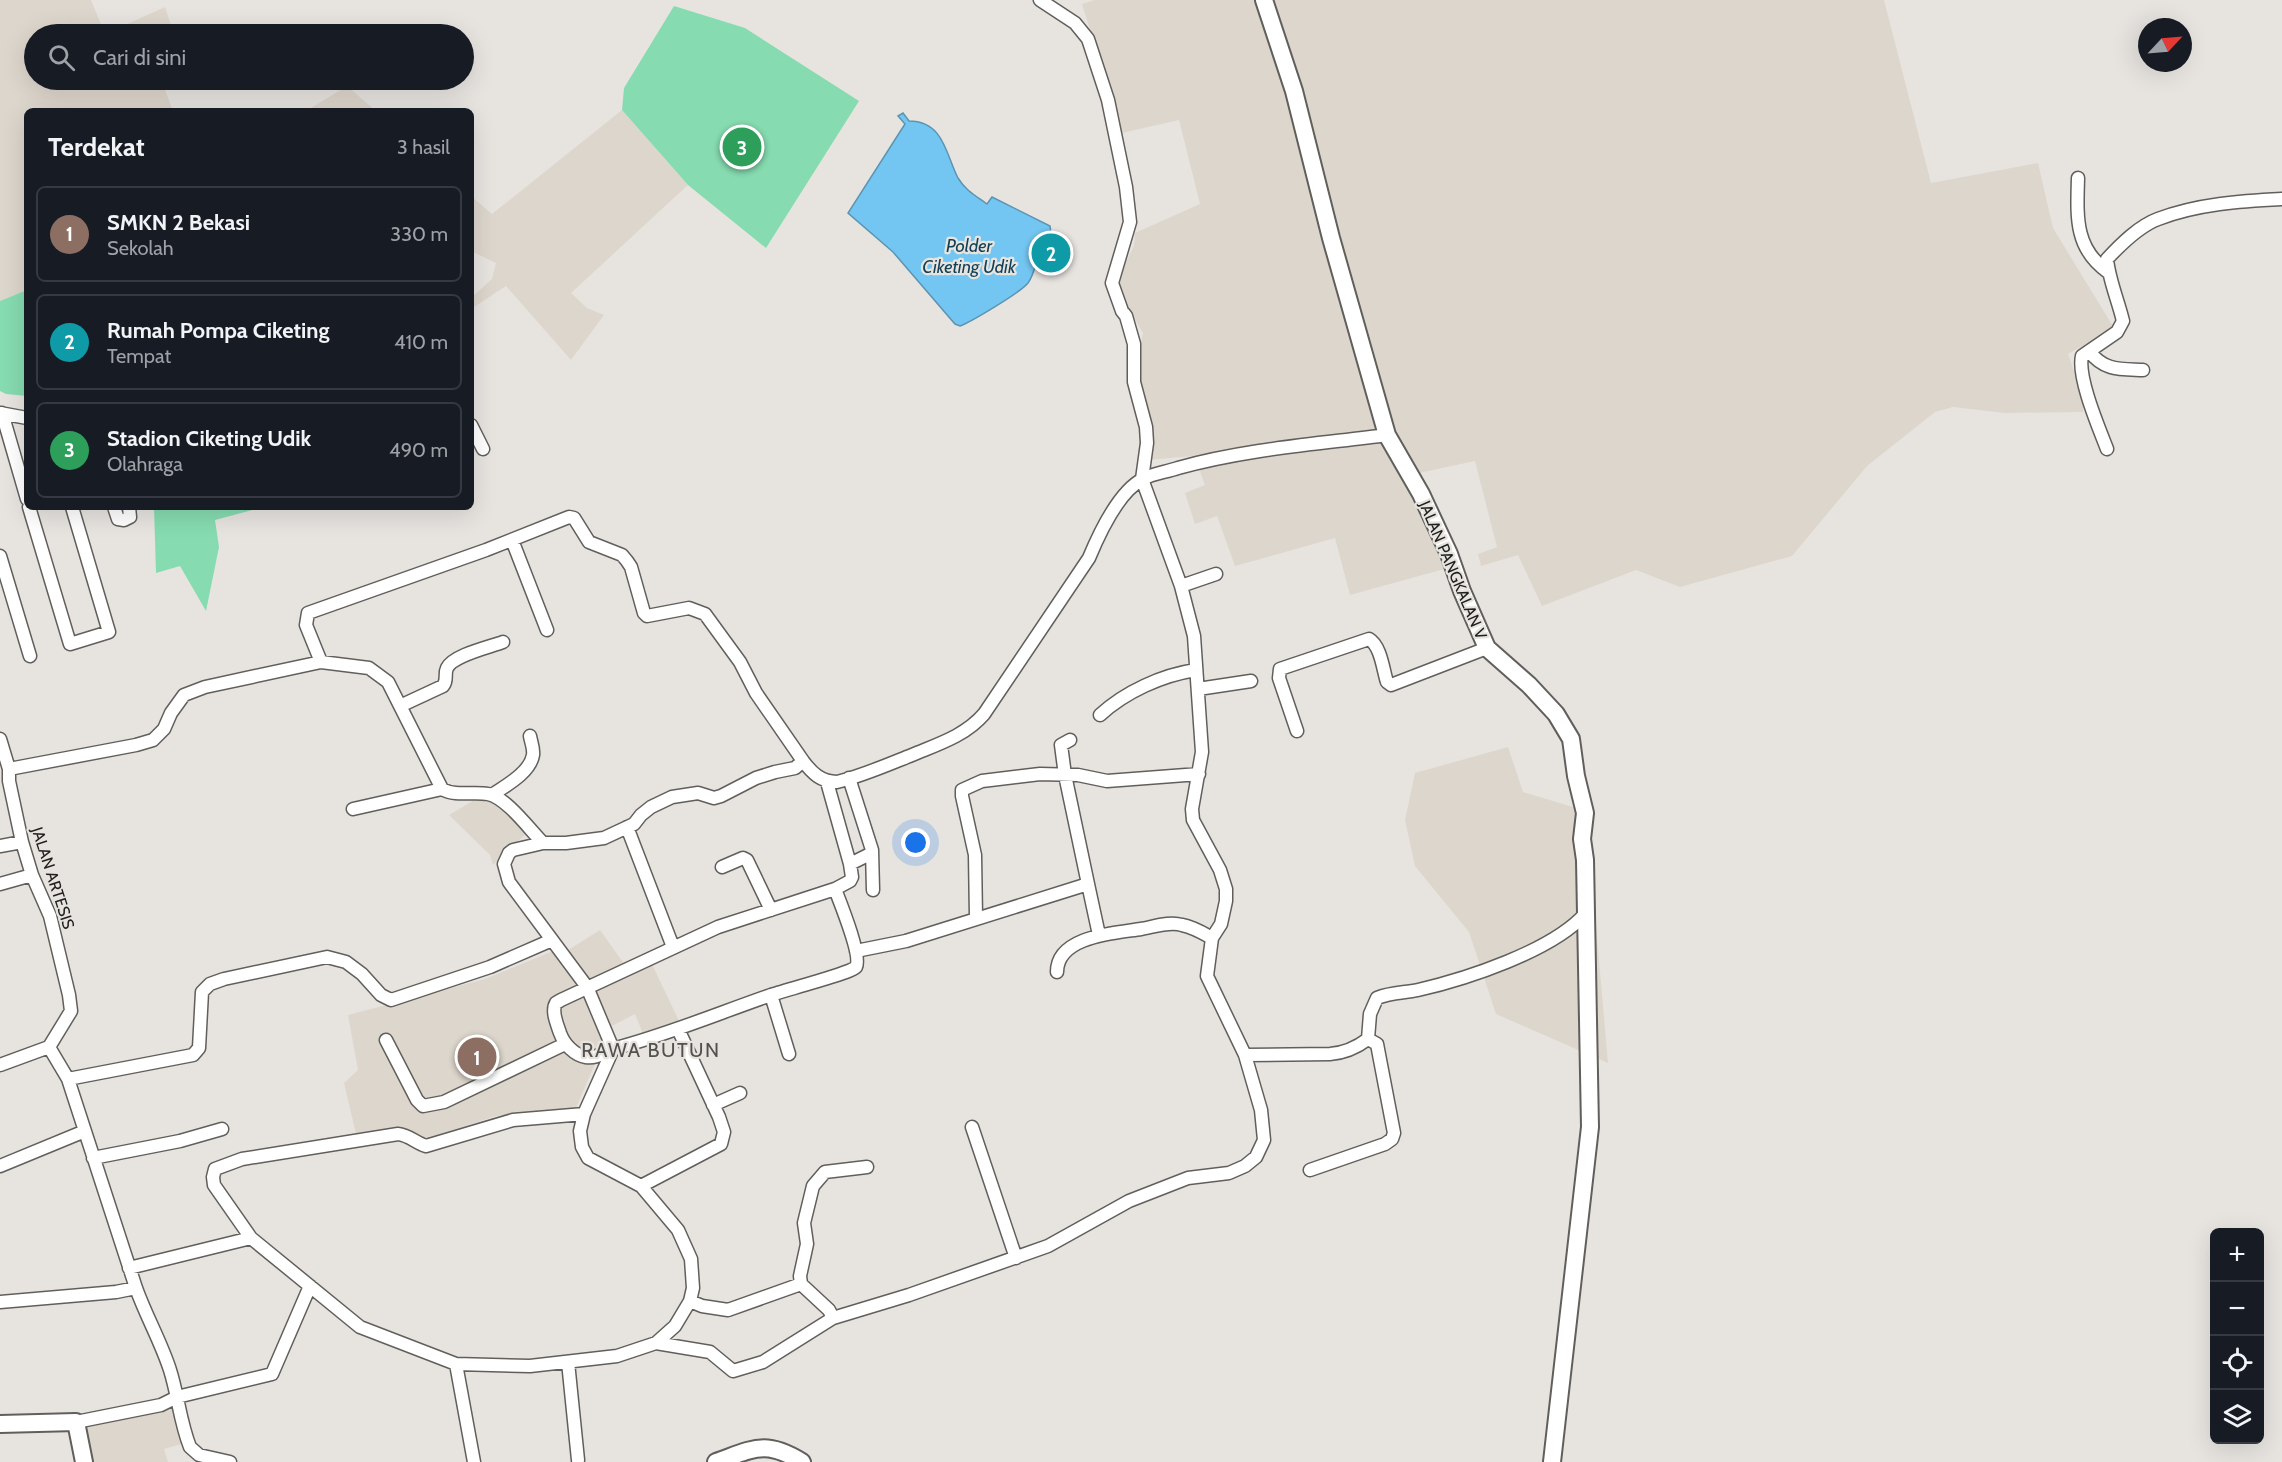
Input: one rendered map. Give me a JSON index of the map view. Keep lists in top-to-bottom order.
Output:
{
  "streets": {
    "street": ["JALAN PANGKALAN V", "JALAN ARTESIS"]
  },
  "districts": ["RAWA BUTUN"],
  "water": ["Polder Ciketing Udik"],
  "north": "top right",
  "page": {
    "search": "Cari di sini",
    "heading": ["Terdekat", "3 hasil"],
    "pins": ["3", "2", "1"],
    "list": [
      {
        "mark": "1",
        "name": "SMKN 2 Bekasi",
        "note": "Sekolah",
        "value": "330 m"
      },
      {
        "mark": "2",
        "name": "Rumah Pompa Ciketing",
        "note": "Tempat",
        "value": "410 m"
      },
      {
        "mark": "3",
        "name": "Stadion Ciketing Udik",
        "note": "Olahraga",
        "value": "490 m"
      }
    ],
    "map_buttons": ["+", "−"]
  }
}
